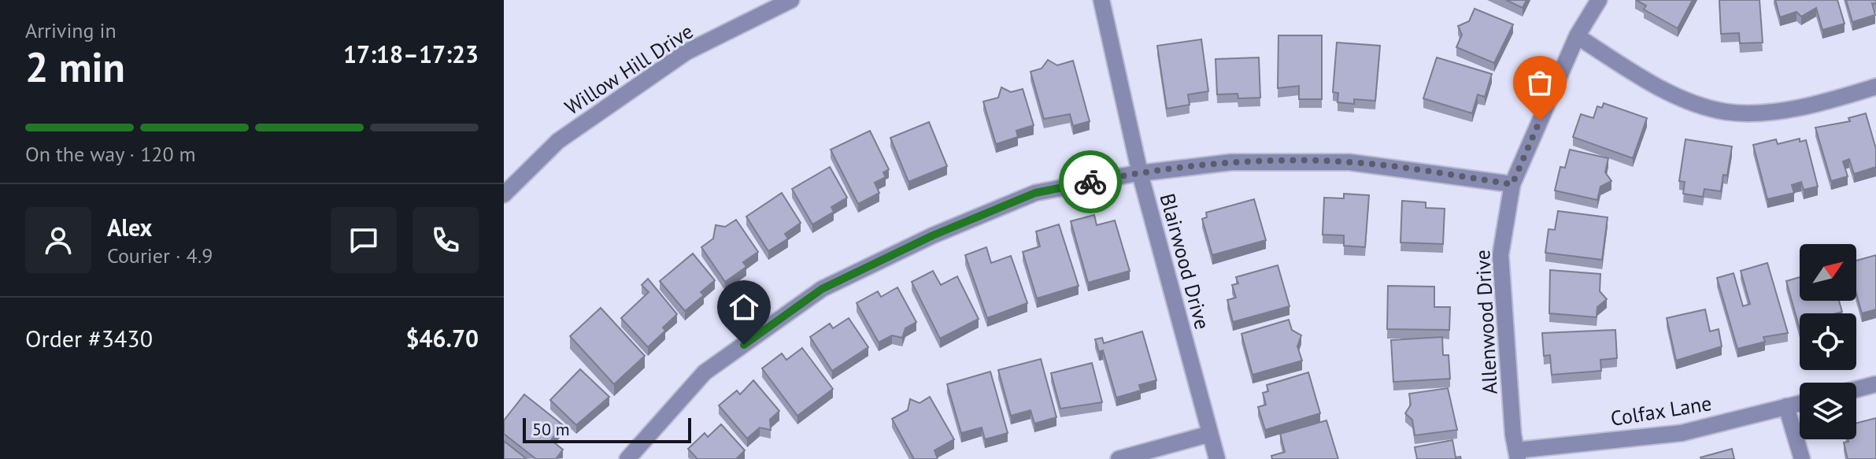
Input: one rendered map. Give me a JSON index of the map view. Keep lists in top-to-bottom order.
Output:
{
  "streets": {
    "street": [
      "Willow Hill Drive",
      "Blairwood Drive",
      "Allenwood Drive",
      "Colfax Lane"
    ]
  },
  "crossings": [
    ["Allenwood Drive", "Colfax Lane"]
  ],
  "scale_bar": "50 m",
  "north": "top right",
  "page": {
    "heading": ["2 min", "Arriving in", "17:18–17:23"],
    "panel": [
      "Alex",
      "Courier · 4.9",
      "Order #3430",
      "$46.70"
    ],
    "bar": "On the way · 120 m",
    "scale": "50 m"
  }
}
